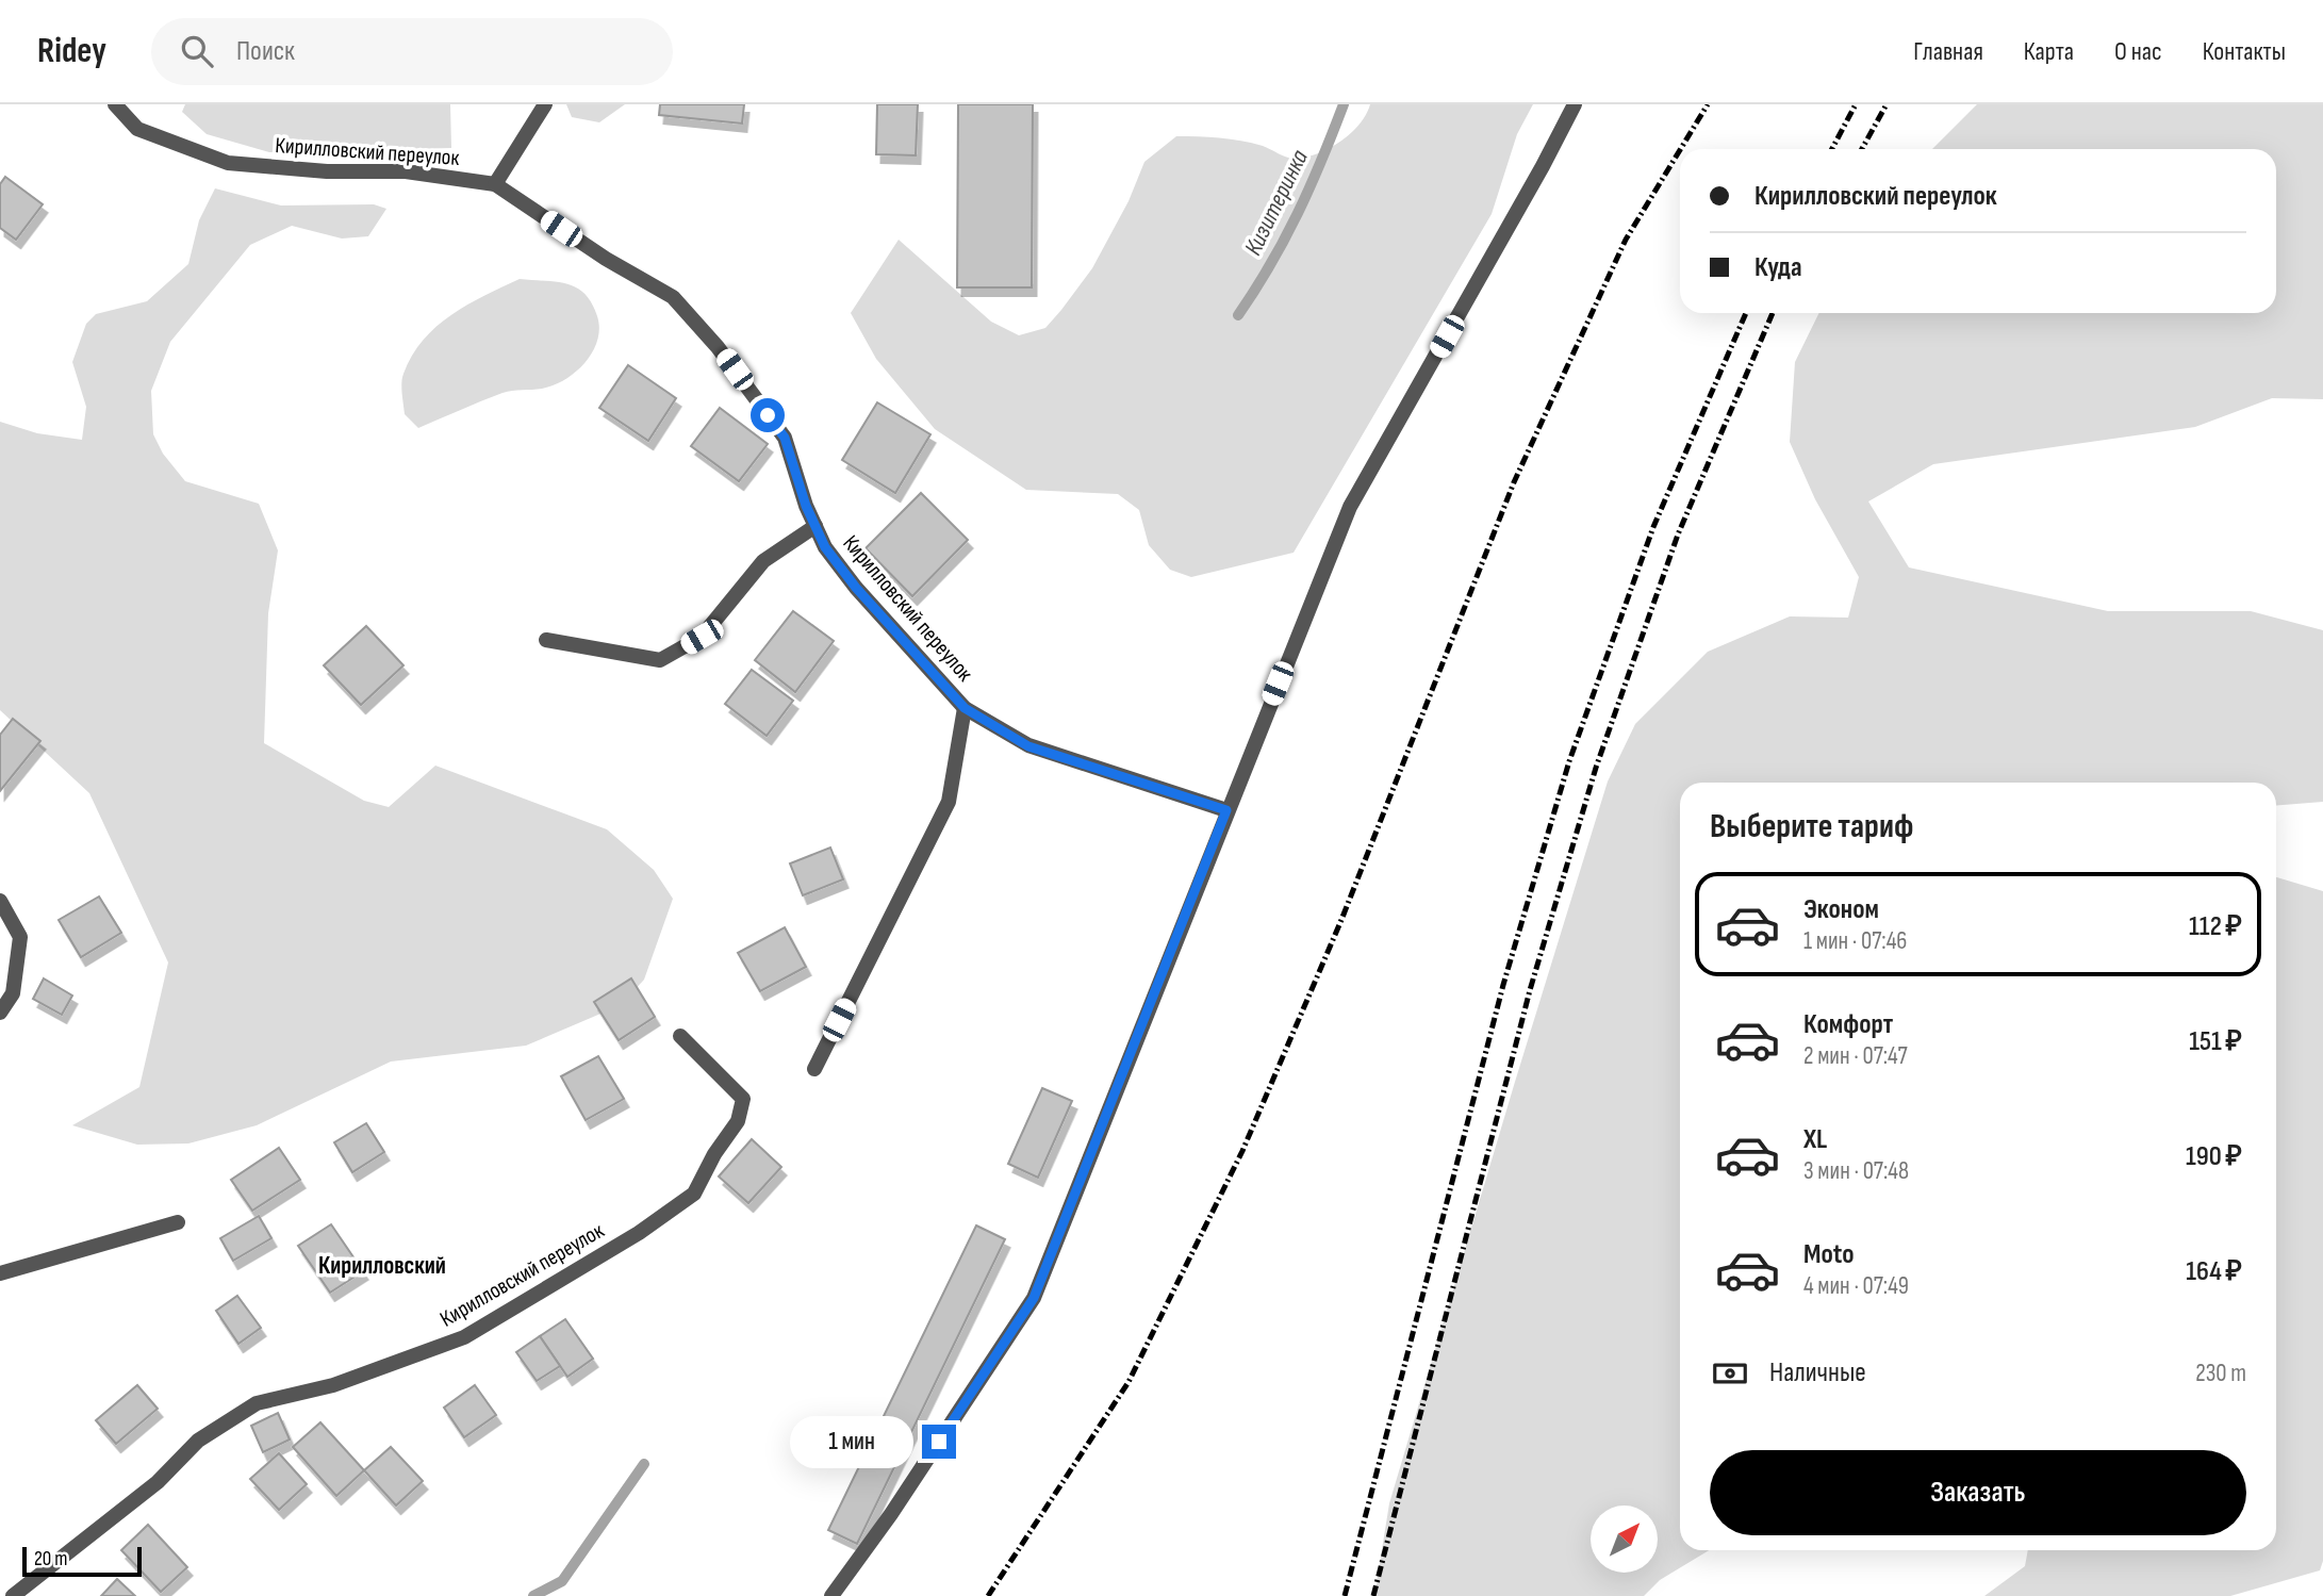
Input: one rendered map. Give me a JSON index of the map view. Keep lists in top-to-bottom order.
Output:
{
  "streets": {
    "street": ["Кирилловский переулок"]
  },
  "districts": ["Кирилловский"],
  "water": ["Кизитеринка"],
  "scale_bar": "20 m",
  "north": "top right",
  "page": {
    "header": "Ridey",
    "search": "Поиск",
    "nav": [
      "Главная",
      "Карта",
      "О нас",
      "Контакты"
    ],
    "banner": ["Кирилловский переулок", "Куда"],
    "heading": "Выберите тариф",
    "list": [
      {
        "name": "Эконом",
        "note": "1 мин · 07:46",
        "value": "112 ₽"
      },
      {
        "name": "Комфорт",
        "note": "2 мин · 07:47",
        "value": "151 ₽"
      },
      {
        "name": "XL",
        "note": "3 мин · 07:48",
        "value": "190 ₽"
      },
      {
        "name": "Moto",
        "note": "4 мин · 07:49",
        "value": "164 ₽"
      }
    ],
    "pay": ["Наличные", "230 m"],
    "bubble": "1 мин",
    "buttons": "Заказать",
    "scale": "20 m"
  }
}
